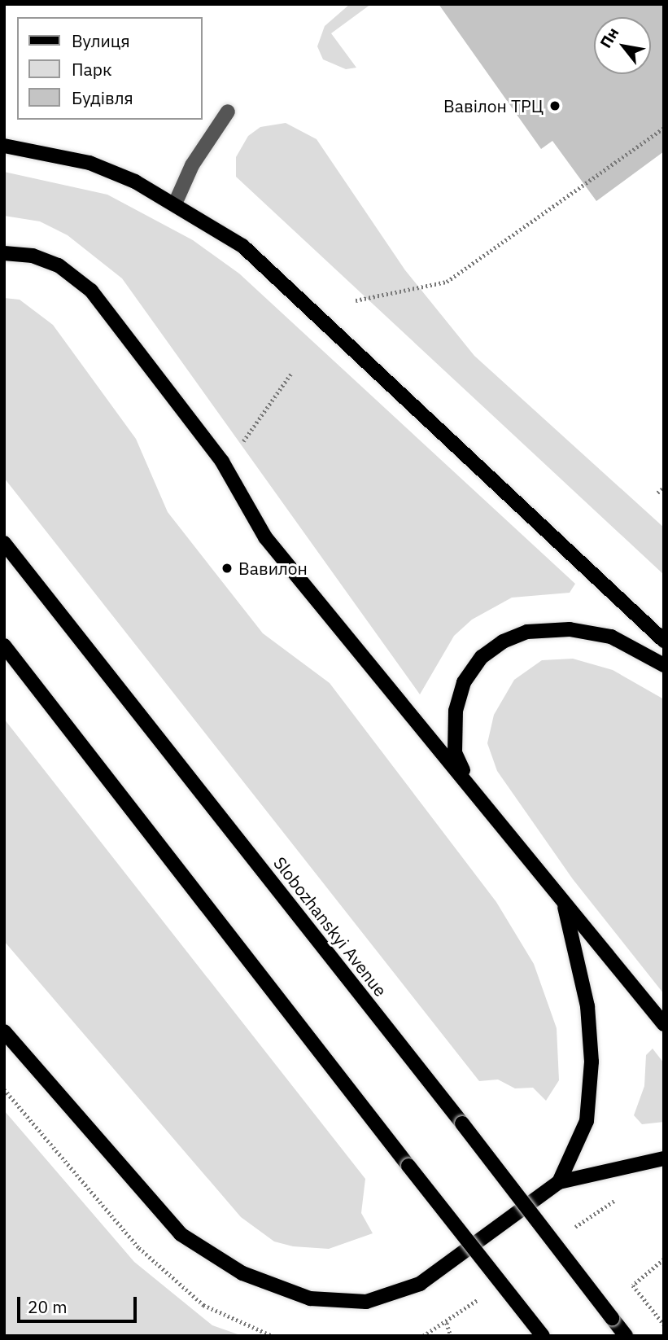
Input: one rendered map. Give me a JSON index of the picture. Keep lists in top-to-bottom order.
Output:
{
  "streets": {
    "main road": ["Slobozhanskyi Avenue"]
  },
  "places": ["Вавілон ТРЦ", "Вавилон"],
  "legend": ["Вулиця", "Парк", "Будівля"],
  "scale_bar": "20 m",
  "north": "top left"
}
